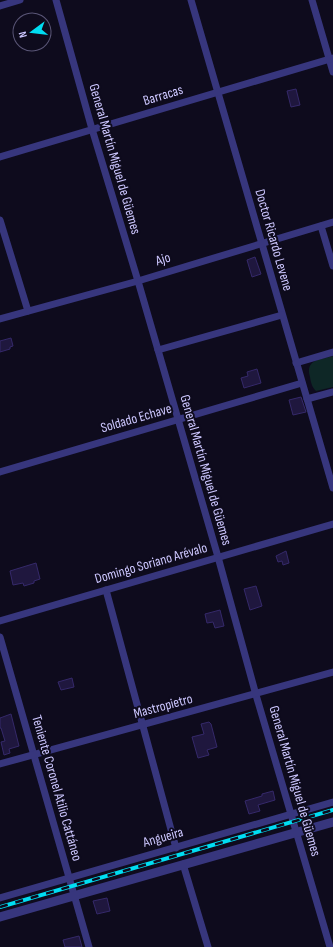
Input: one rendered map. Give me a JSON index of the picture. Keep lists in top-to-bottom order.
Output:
{
  "streets": {
    "street": [
      "Barracas",
      "General Martín Miguel de Güemes",
      "Doctor Ricardo Levene",
      "Ajo",
      "Soldado Echave",
      "Domingo Soriano Arévalo",
      "Mastropietro",
      "Teniente Coronel Atilio Cattáneo",
      "Angueira"
    ]
  },
  "crossings": [
    ["Barracas", "General Martín Miguel de Güemes"],
    ["Barracas", "Doctor Ricardo Levene"],
    ["General Martín Miguel de Güemes", "Ajo"],
    ["General Martín Miguel de Güemes", "Soldado Echave"],
    ["General Martín Miguel de Güemes", "Domingo Soriano Arévalo"],
    ["General Martín Miguel de Güemes", "Mastropietro"],
    ["General Martín Miguel de Güemes", "Angueira"],
    ["Doctor Ricardo Levene", "Ajo"],
    ["Doctor Ricardo Levene", "Soldado Echave"],
    ["Mastropietro", "Teniente Coronel Atilio Cattáneo"],
    ["Teniente Coronel Atilio Cattáneo", "Angueira"]
  ],
  "north": "left"
}
